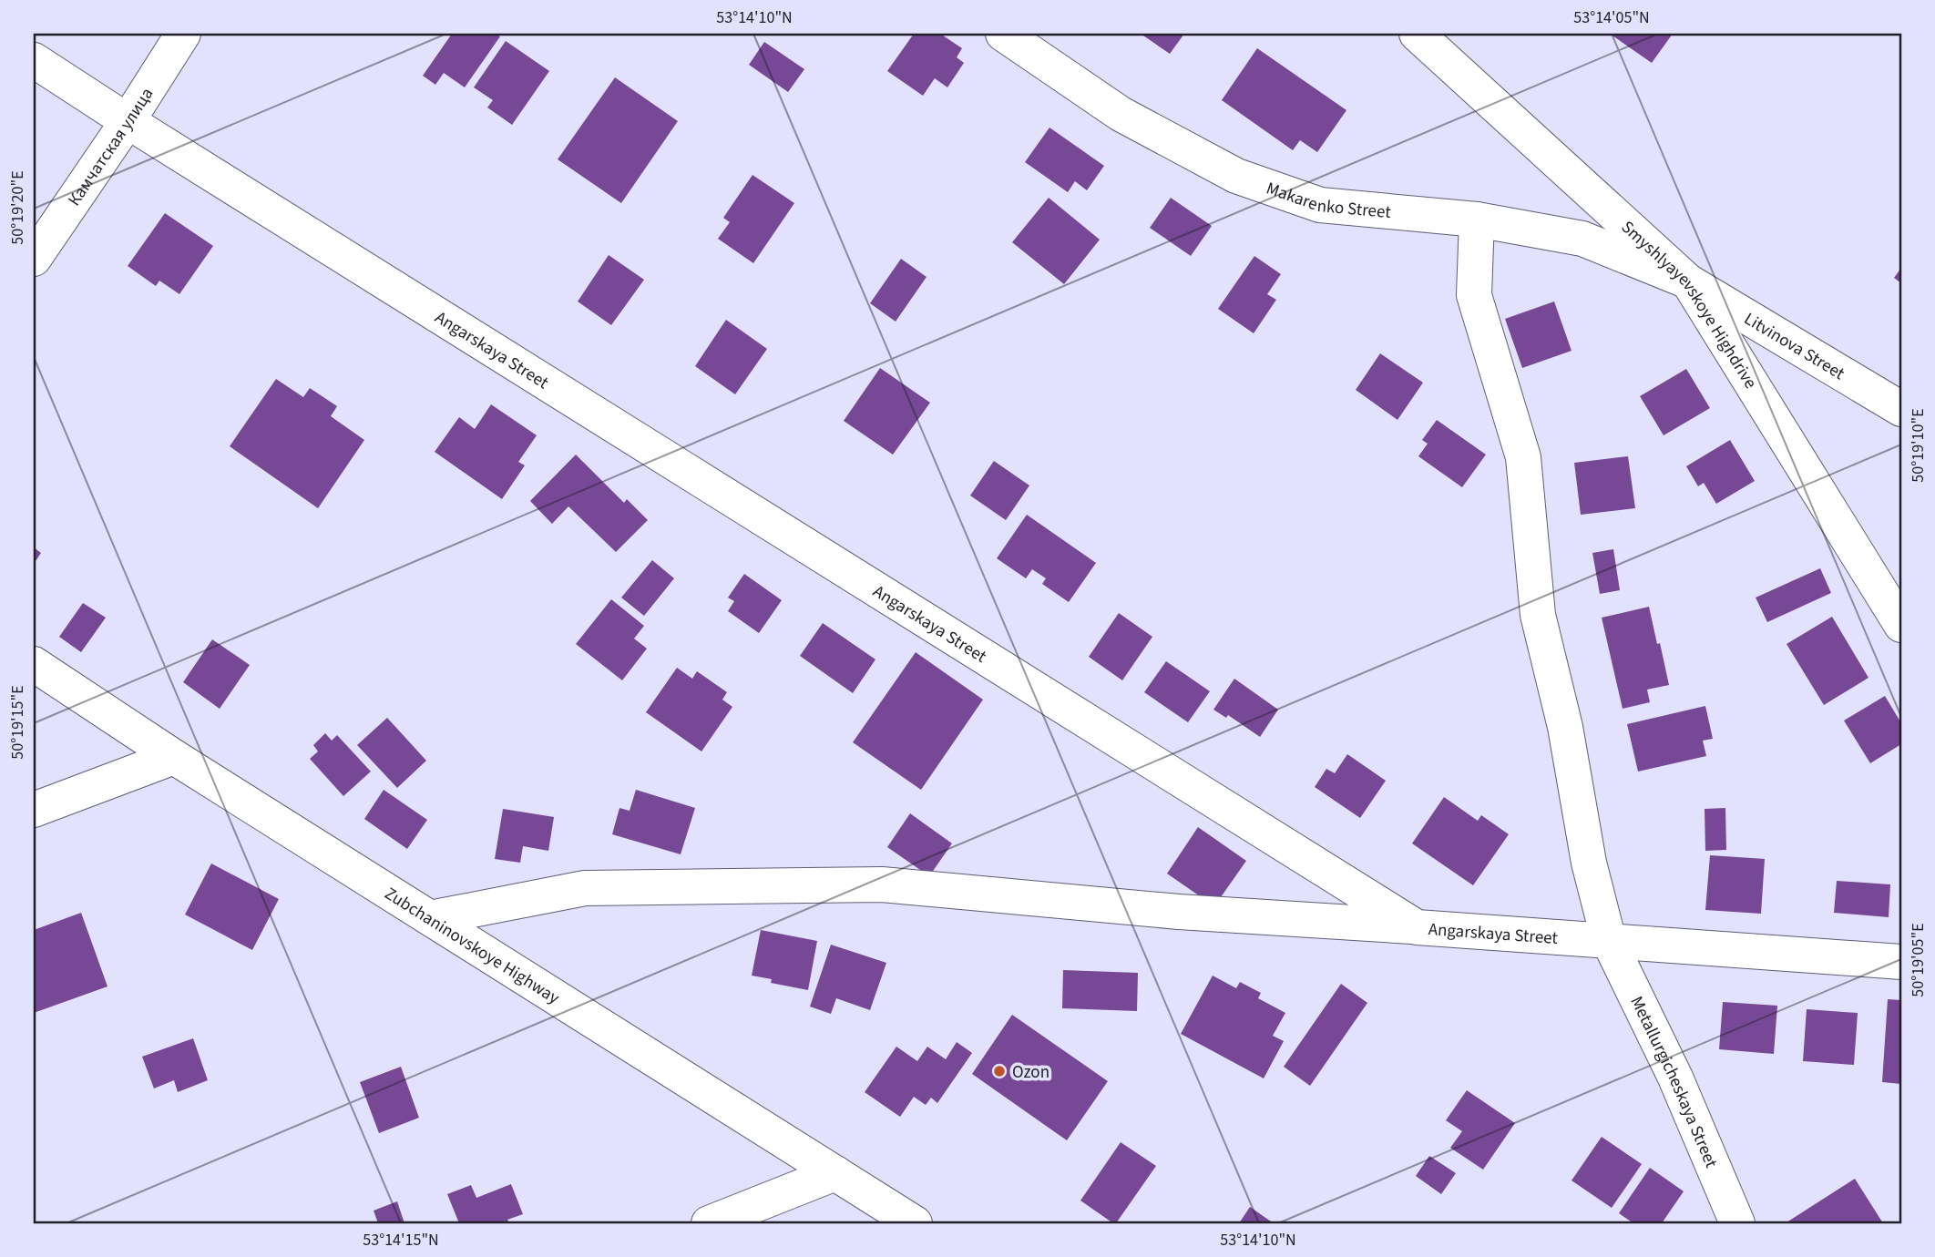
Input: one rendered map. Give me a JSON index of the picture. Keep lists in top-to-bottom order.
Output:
{
  "streets": {
    "street": [
      "Камчатская улица",
      "Makarenko Street",
      "Smyshlyayevskoye Highdrive",
      "Litvinova Street",
      "Angarskaya Street",
      "Zubchaninovskoye Highway",
      "Metallurgicheskaya Street"
    ]
  },
  "crossings": [
    ["Камчатская улица", "Angarskaya Street"],
    ["Makarenko Street", "Smyshlyayevskoye Highdrive"],
    ["Makarenko Street", "Litvinova Street"],
    ["Makarenko Street", "Metallurgicheskaya Street"],
    ["Smyshlyayevskoye Highdrive", "Litvinova Street"],
    ["Angarskaya Street", "Metallurgicheskaya Street"]
  ],
  "places": ["Ozon"],
  "coordinates": [
    "53°14'10\"N",
    "53°14'05\"N",
    "50°19'20\"E",
    "50°19'10\"E",
    "50°19'15\"E",
    "50°19'05\"E",
    "53°14'15\"N"
  ]
}
